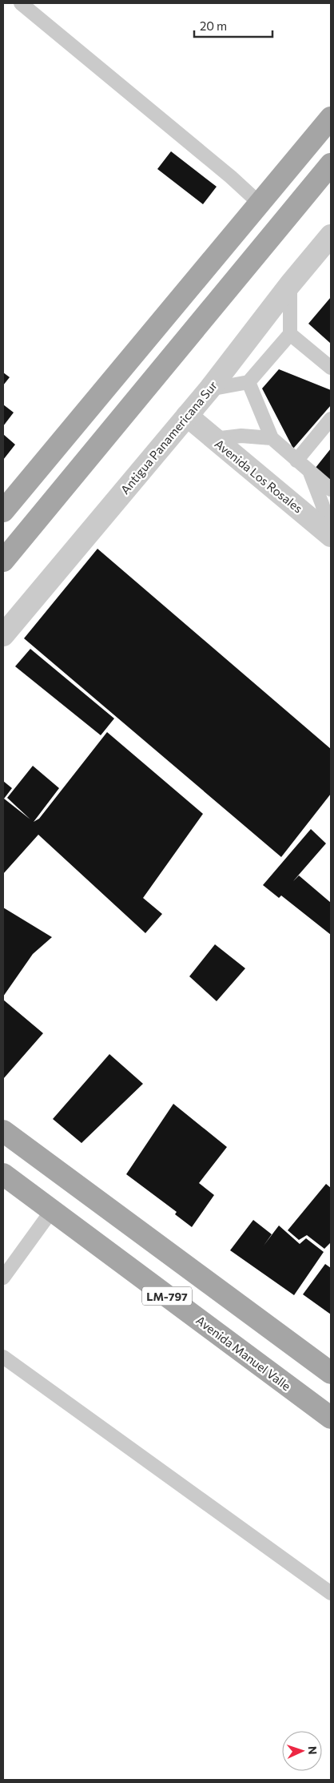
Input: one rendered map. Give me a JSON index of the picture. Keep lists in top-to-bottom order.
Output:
{
  "streets": {
    "main road": ["LM-797", "Avenida Manuel Valle"],
    "street": ["Antigua Panamericana Sur", "Avenida Los Rosales"]
  },
  "crossings": [
    ["Antigua Panamericana Sur", "Avenida Los Rosales"]
  ],
  "scale_bar": "20 m",
  "north": "right"
}
